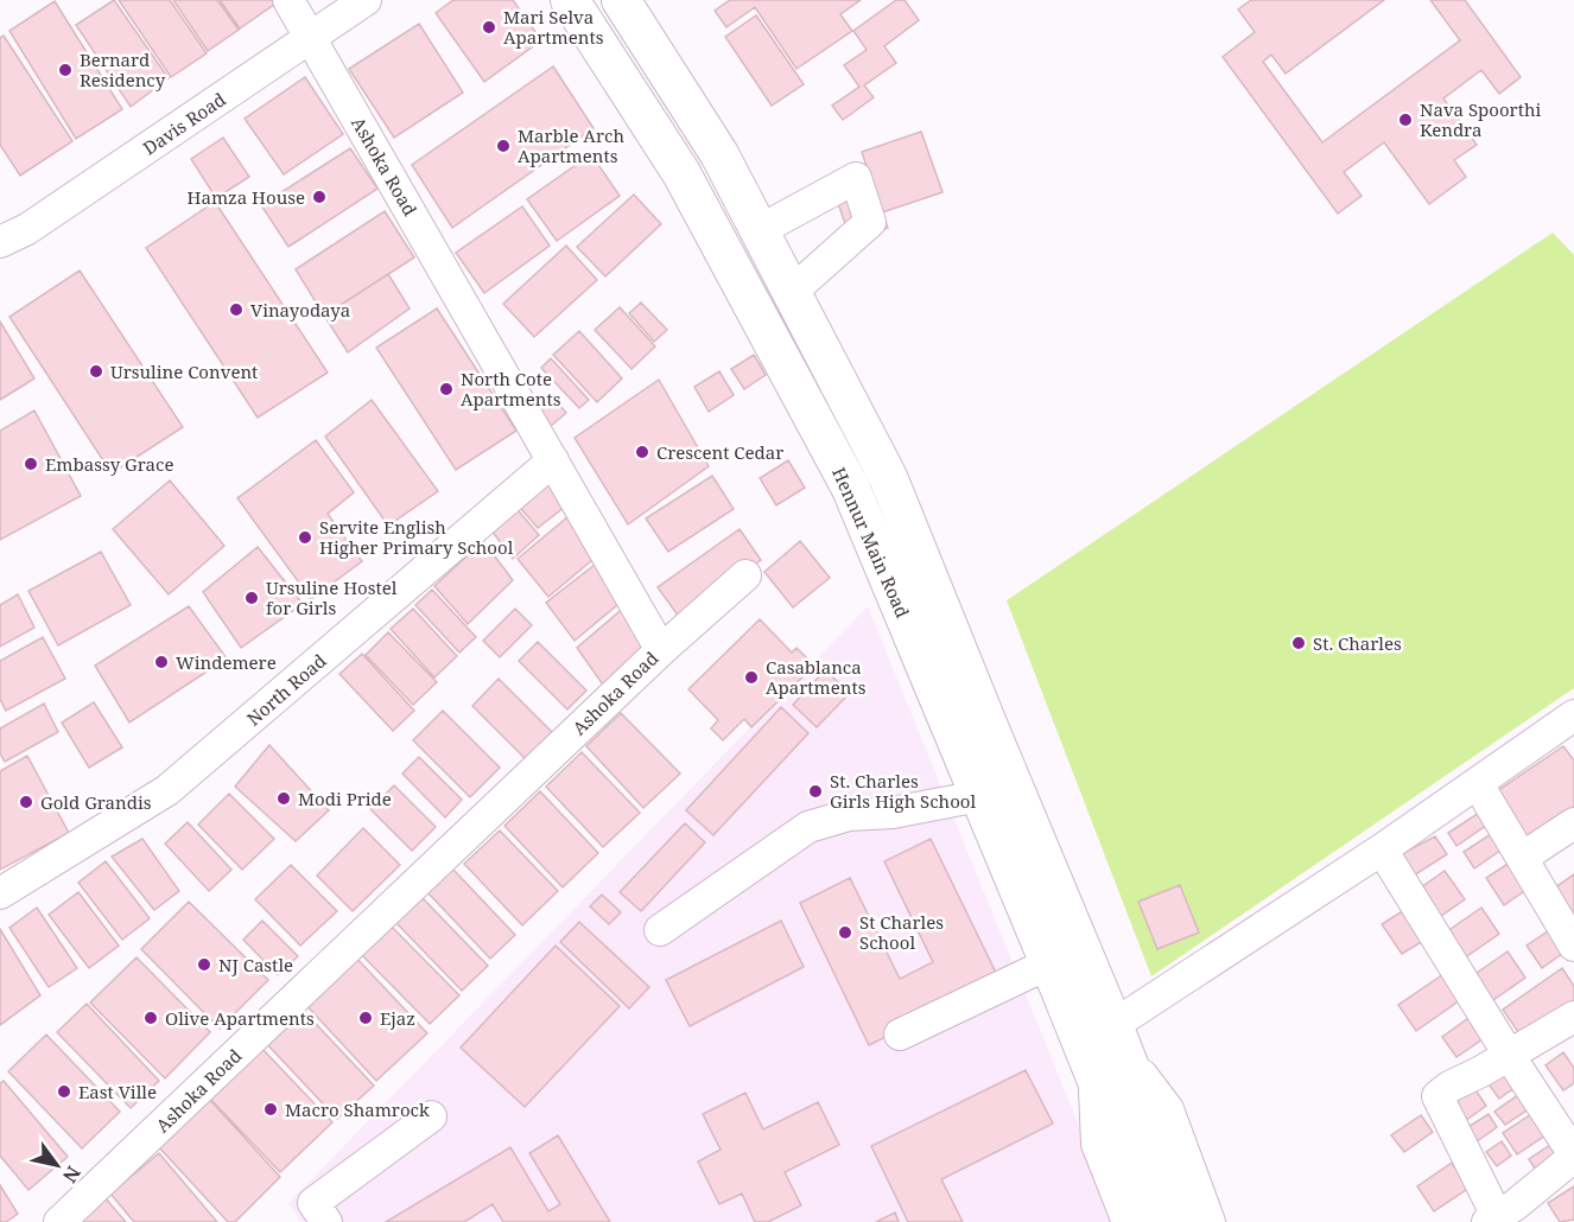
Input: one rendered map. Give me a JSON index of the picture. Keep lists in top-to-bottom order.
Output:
{
  "streets": {
    "main road": ["Hennur Main Road"],
    "street": ["Davis Road", "Ashoka Road", "North Road"]
  },
  "crossings": [
    ["Davis Road", "Ashoka Road"],
    ["Ashoka Road", "North Road"]
  ],
  "places": [
    "Mari Selva Apartments",
    "Bernard Residency",
    "Nava Spoorthi Kendra",
    "Marble Arch Apartments",
    "Hamza House",
    "Vinayodaya",
    "Ursuline Convent",
    "North Cote Apartments",
    "Crescent Cedar",
    "Embassy Grace",
    "Servite English Higher Primary School",
    "Ursuline Hostel for Girls",
    "St. Charles",
    "Windemere",
    "Casablanca Apartments",
    "St. Charles Girls High School",
    "Modi Pride",
    "Gold Grandis",
    "St Charles School",
    "NJ Castle",
    "Olive Apartments",
    "Ejaz",
    "East Ville",
    "Macro Shamrock"
  ],
  "north": "bottom right"
}
